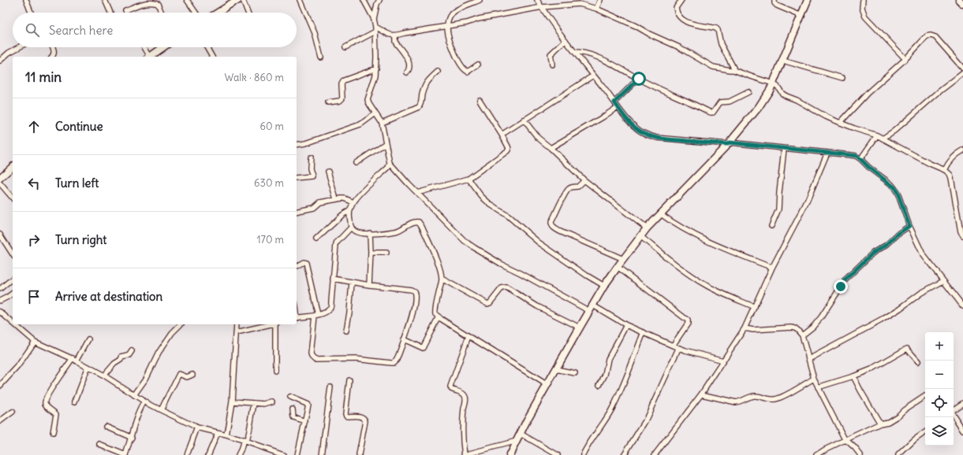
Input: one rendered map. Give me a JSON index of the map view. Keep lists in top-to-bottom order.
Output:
{
  "page": {
    "search": "Search here",
    "heading": ["11 min", "Walk · 860 m"],
    "list": [
      ["Continue", "60 m"],
      ["Turn left", "630 m"],
      ["Turn right", "170 m"],
      "Arrive at destination"
    ],
    "map_buttons": ["+", "−"]
  }
}
